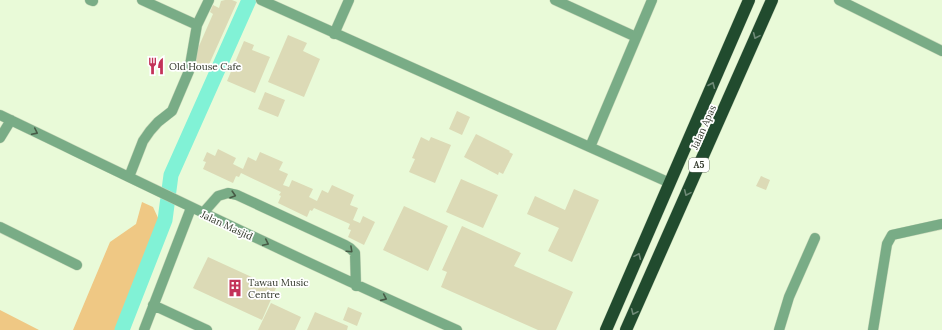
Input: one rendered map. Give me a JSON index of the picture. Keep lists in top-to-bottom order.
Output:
{
  "streets": {
    "highway": ["Jalan Apas", "A5"],
    "street": ["Jalan Masjid"]
  },
  "one_way": ["Jalan Masjid"],
  "places": {
    "restaurant": ["Old House Cafe"],
    "building": ["Tawau Music Centre"]
  }
}
